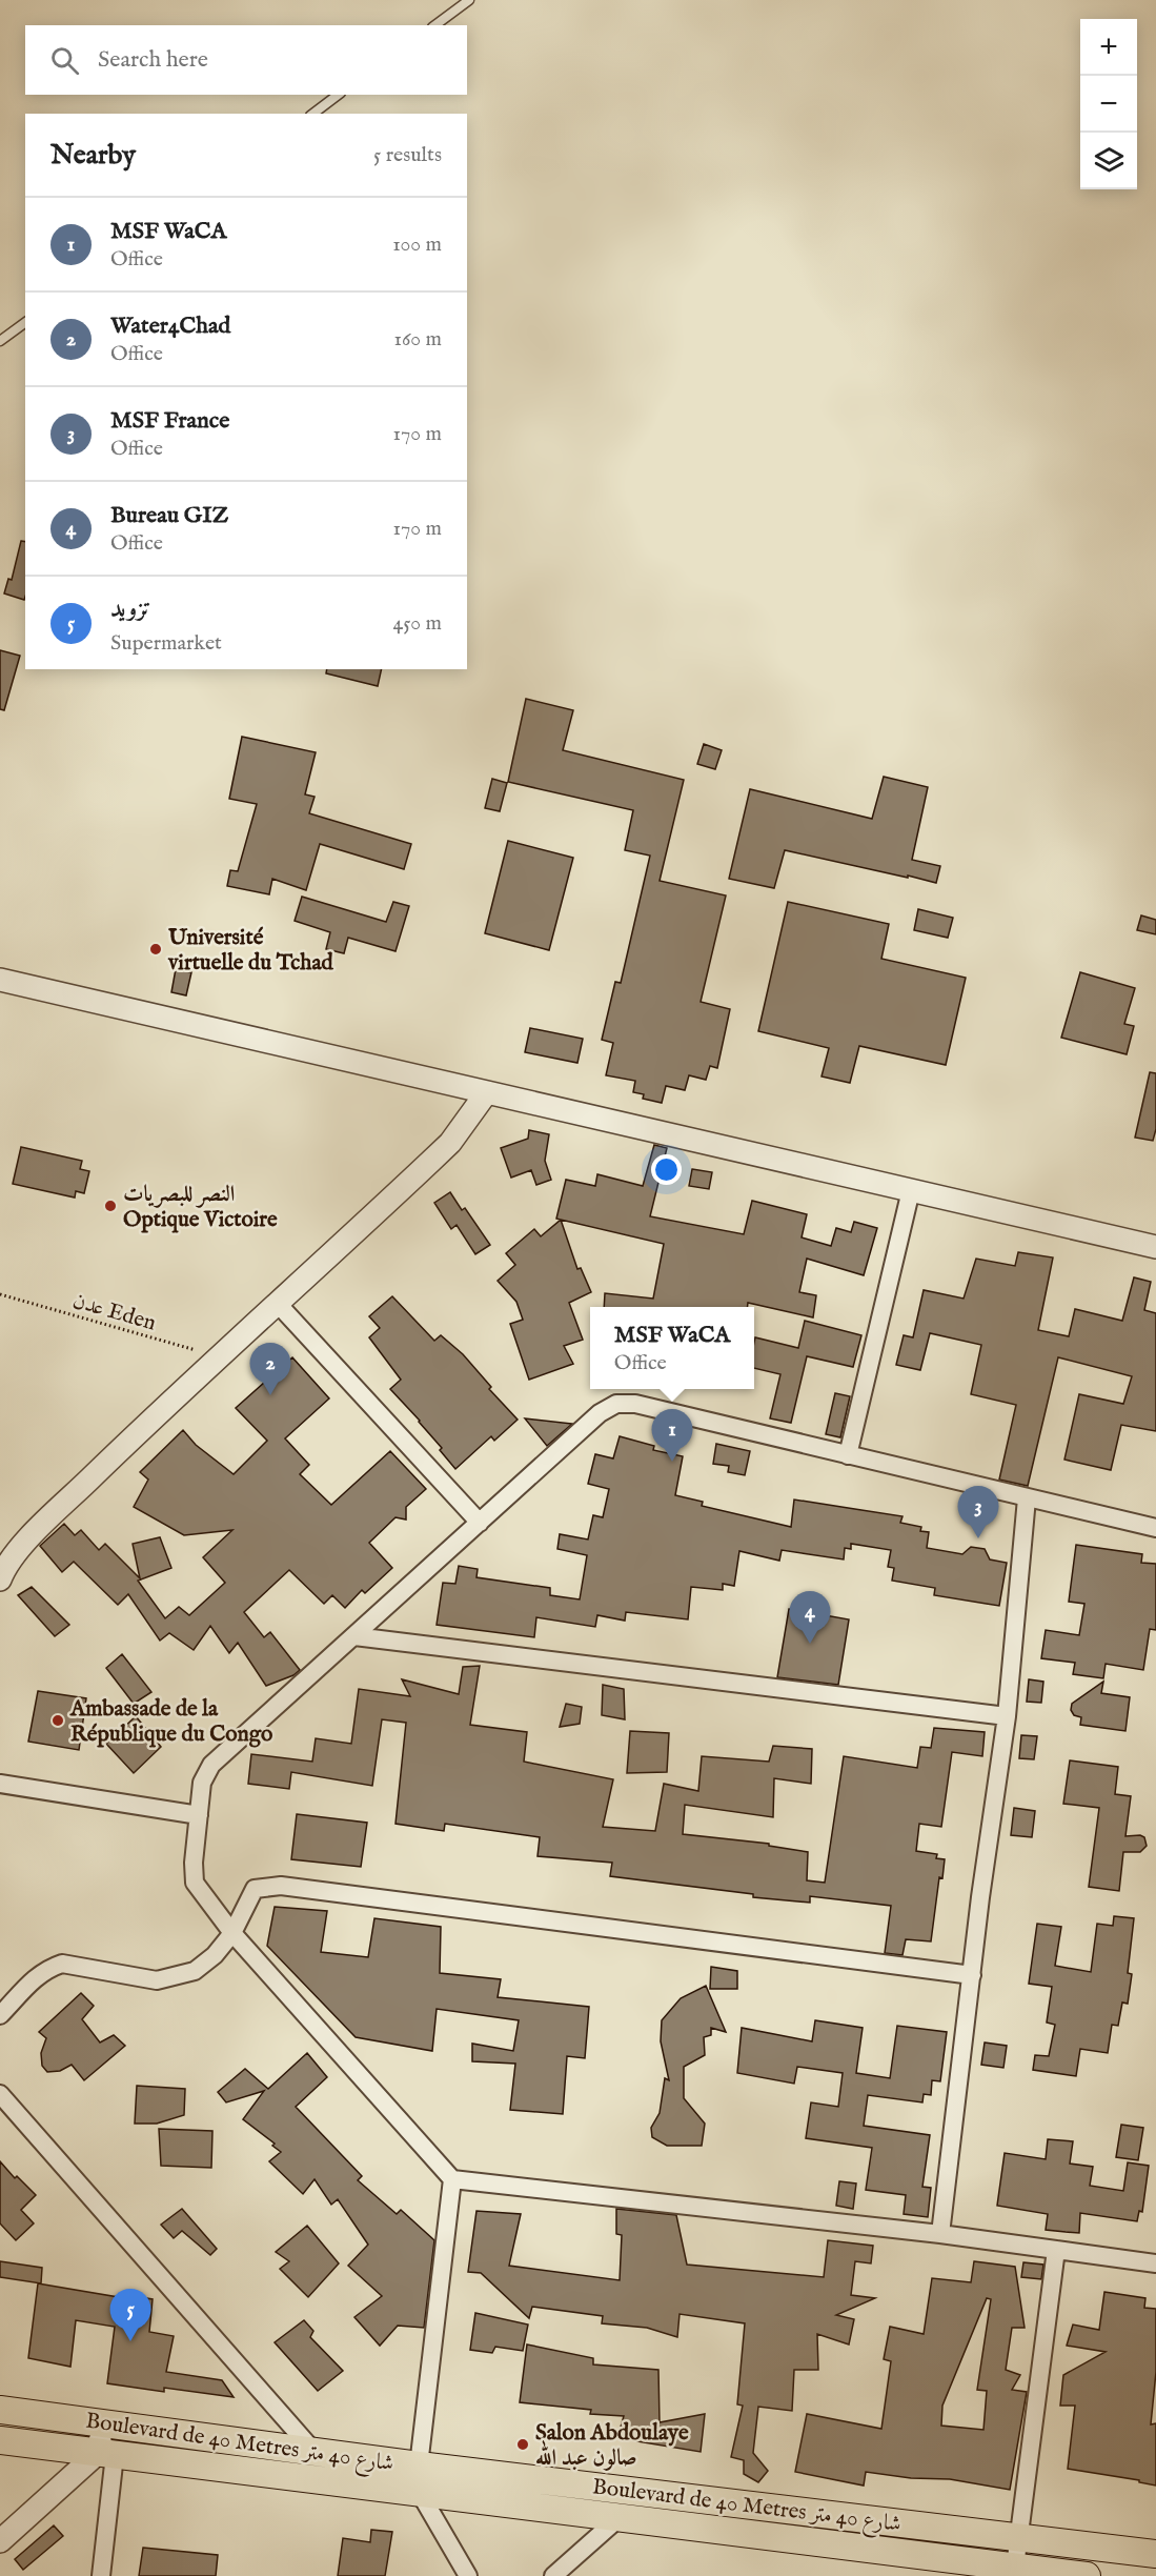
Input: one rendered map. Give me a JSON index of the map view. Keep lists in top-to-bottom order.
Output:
{
  "streets": {
    "main road": ["Boulevard de 40 Metres شارع 40 متر"],
    "path": ["عدن Eden"]
  },
  "places": [
    "Université virtuelle du Tchad",
    "النصر للبصريات Optique Victoire",
    "Ambassade de la République du Congo",
    "Salon Abdoulaye صالون عبد الله"
  ],
  "page": {
    "map_buttons": ["+", "−"],
    "search": "Search here",
    "heading": ["Nearby", "5 results"],
    "list": [
      {
        "mark": "1",
        "name": "MSF WaCA",
        "note": "Office",
        "value": "100 m"
      },
      {
        "mark": "2",
        "name": "Water4Chad",
        "note": "Office",
        "value": "160 m"
      },
      {
        "mark": "3",
        "name": "MSF France",
        "note": "Office",
        "value": "170 m"
      },
      {
        "mark": "4",
        "name": "Bureau GIZ",
        "note": "Office",
        "value": "170 m"
      },
      {
        "mark": "5",
        "name": "تزويد",
        "note": "Supermarket",
        "value": "450 m"
      }
    ],
    "popup": ["MSF WaCA", "Office"],
    "pins": [
      "2",
      "1",
      "3",
      "4",
      "5"
    ]
  }
}
